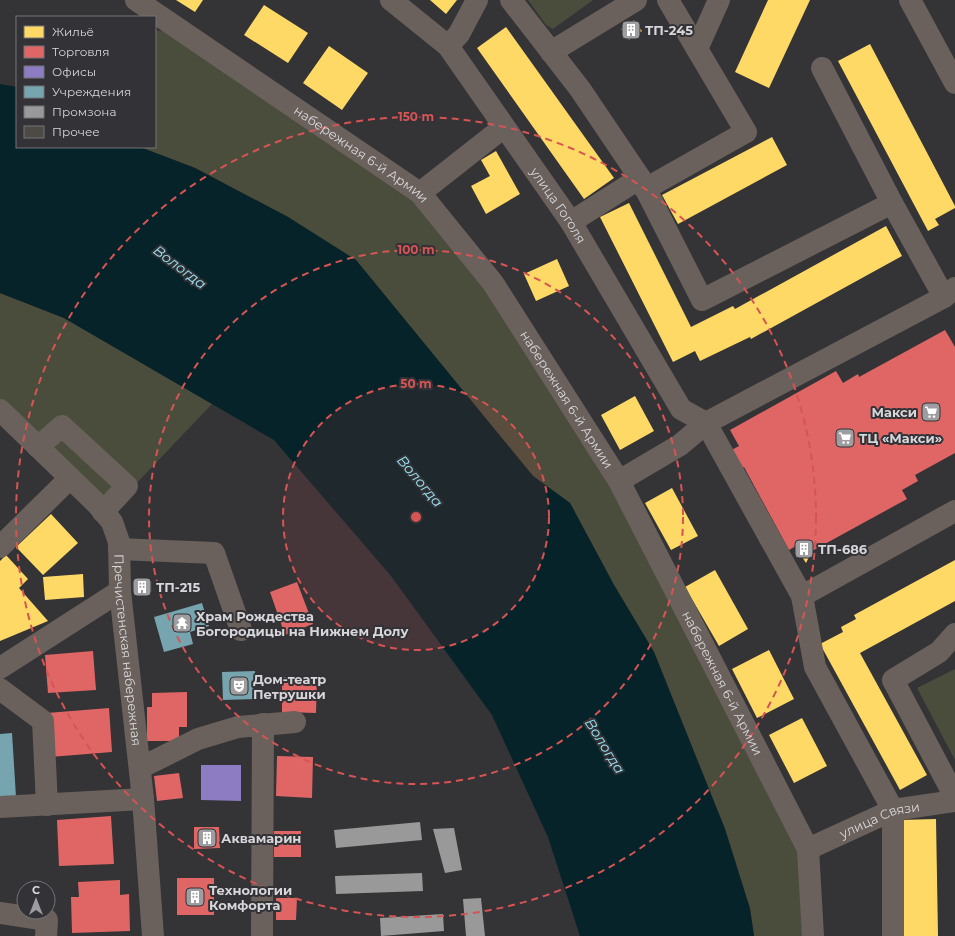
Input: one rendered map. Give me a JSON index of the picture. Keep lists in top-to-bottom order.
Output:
{
  "streets": {
    "street": [
      "набережная 6-й Армии",
      "улица Гоголя",
      "Пречистенская набережная",
      "улица Связи"
    ]
  },
  "crossings": [
    ["набережная 6-й Армии", "улица Связи"]
  ],
  "water": ["Вологда"],
  "places": {
    "building": [
      "ТП-245",
      "ТП-686",
      "ТП-215",
      "Аквамарин",
      "Технологии Комфорта"
    ],
    "supermarket": ["Макси", "ТЦ «Макси»"],
    "temple": ["Храм Рождества Богородицы на Нижнем Долу"],
    "theatre": ["Дом-театр Петрушки"]
  },
  "legend": [
    "Жильё",
    "Торговля",
    "Офисы",
    "Учреждения",
    "Промзона",
    "Прочее"
  ],
  "north": "top",
  "rings": ["150 m", "100 m", "50 m"]
}
